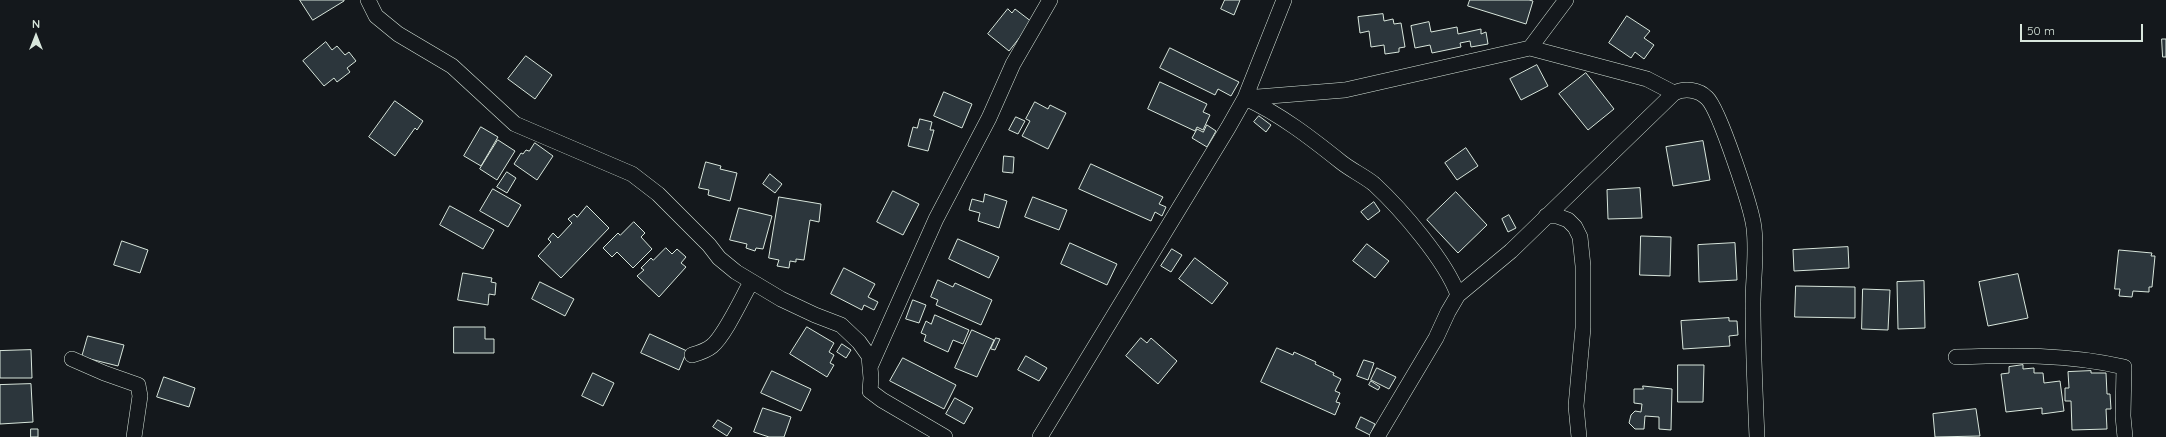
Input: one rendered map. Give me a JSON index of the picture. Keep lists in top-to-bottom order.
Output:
{
  "scale_bar": "50 m",
  "north": "top"
}
